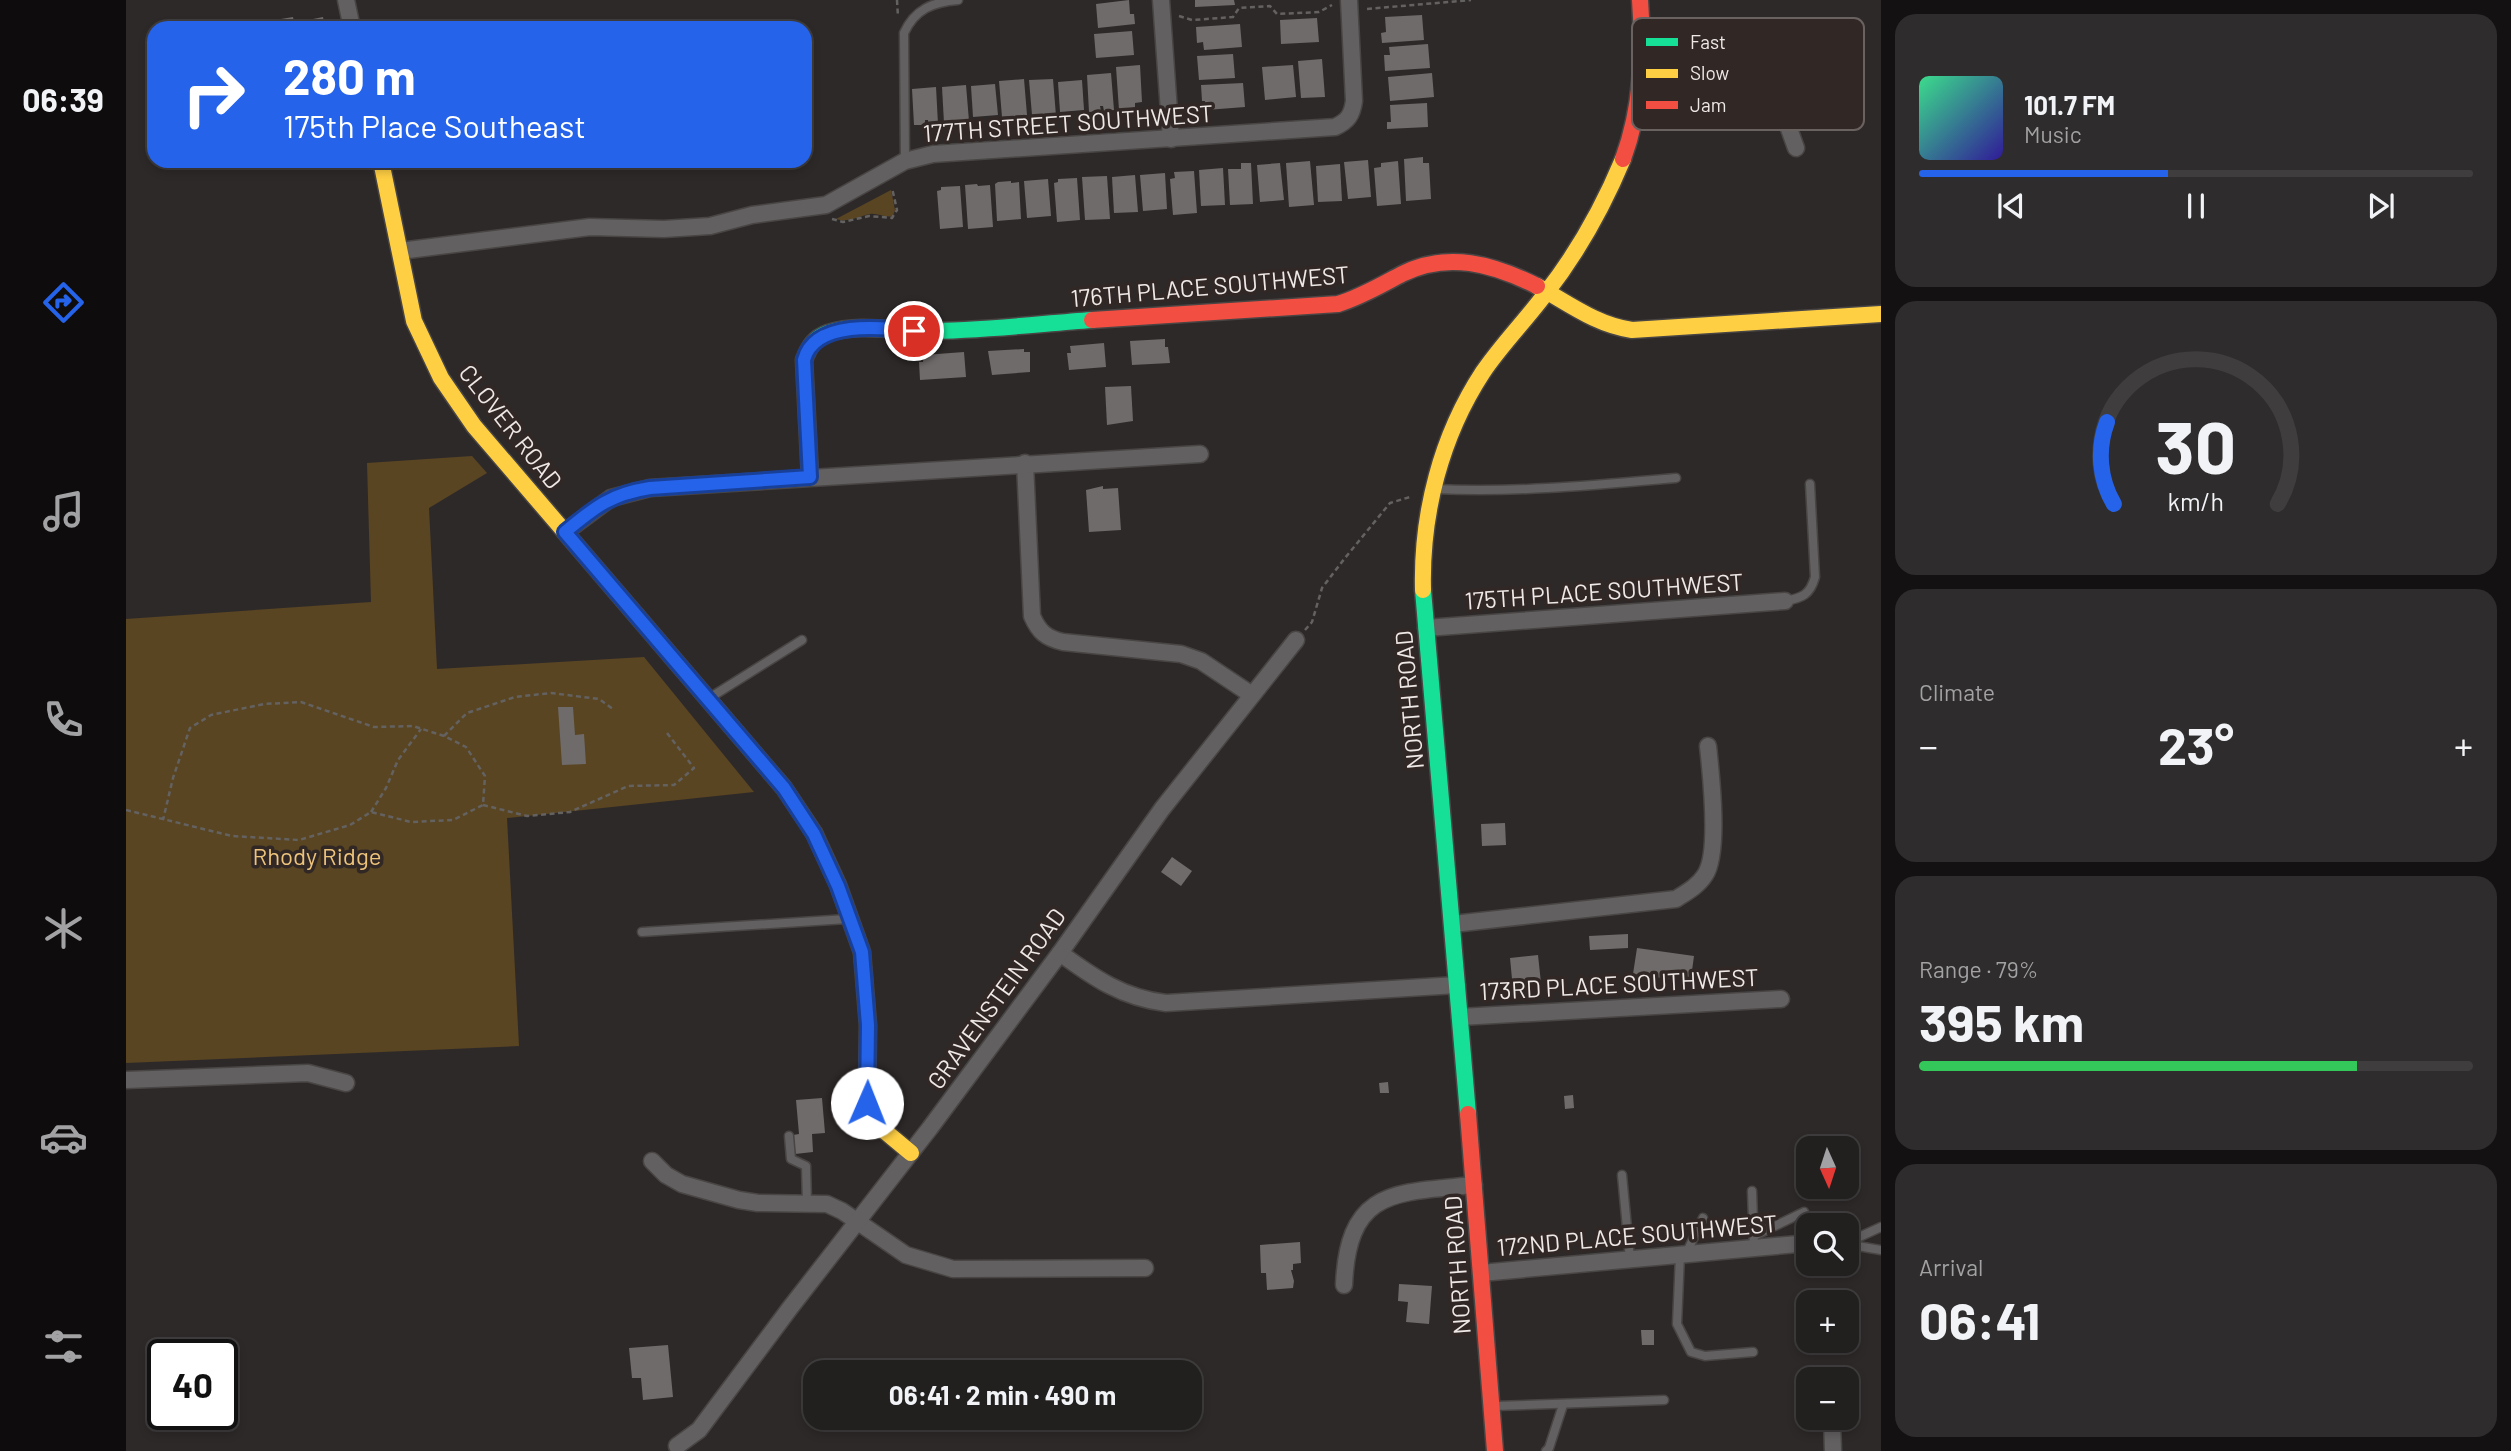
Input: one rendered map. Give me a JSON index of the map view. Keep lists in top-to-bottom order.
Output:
{
  "streets": {
    "street": [
      "177TH STREET SOUTHWEST",
      "176TH PLACE SOUTHWEST",
      "CLOVER ROAD",
      "175TH PLACE SOUTHWEST",
      "NORTH ROAD",
      "173RD PLACE SOUTHWEST",
      "GRAVENSTEIN ROAD",
      "172ND PLACE SOUTHWEST"
    ]
  },
  "crossings": [
    ["177TH STREET SOUTHWEST", "CLOVER ROAD"],
    ["176TH PLACE SOUTHWEST", "NORTH ROAD"],
    ["CLOVER ROAD", "GRAVENSTEIN ROAD"],
    ["175TH PLACE SOUTHWEST", "NORTH ROAD"],
    ["NORTH ROAD", "173RD PLACE SOUTHWEST"],
    ["NORTH ROAD", "172ND PLACE SOUTHWEST"]
  ],
  "parks": ["Rhody Ridge"],
  "legend": ["Fast", "Slow", "Jam"],
  "north": "bottom",
  "page": {
    "tabs": "06:39",
    "turn": ["280 m", "175th Place Southeast"],
    "song": ["101.7 FM", "Music"],
    "tile": [
      "Climate",
      ["Range · 79%", "395 km"],
      ["Arrival", "06:41"]
    ],
    "heat": ["−", "23°", "+"],
    "map_buttons": ["+", "−"],
    "limit": "40",
    "trip": "06:41 · 2 min · 490 m",
    "gauge": ["30", "km/h"]
  }
}
